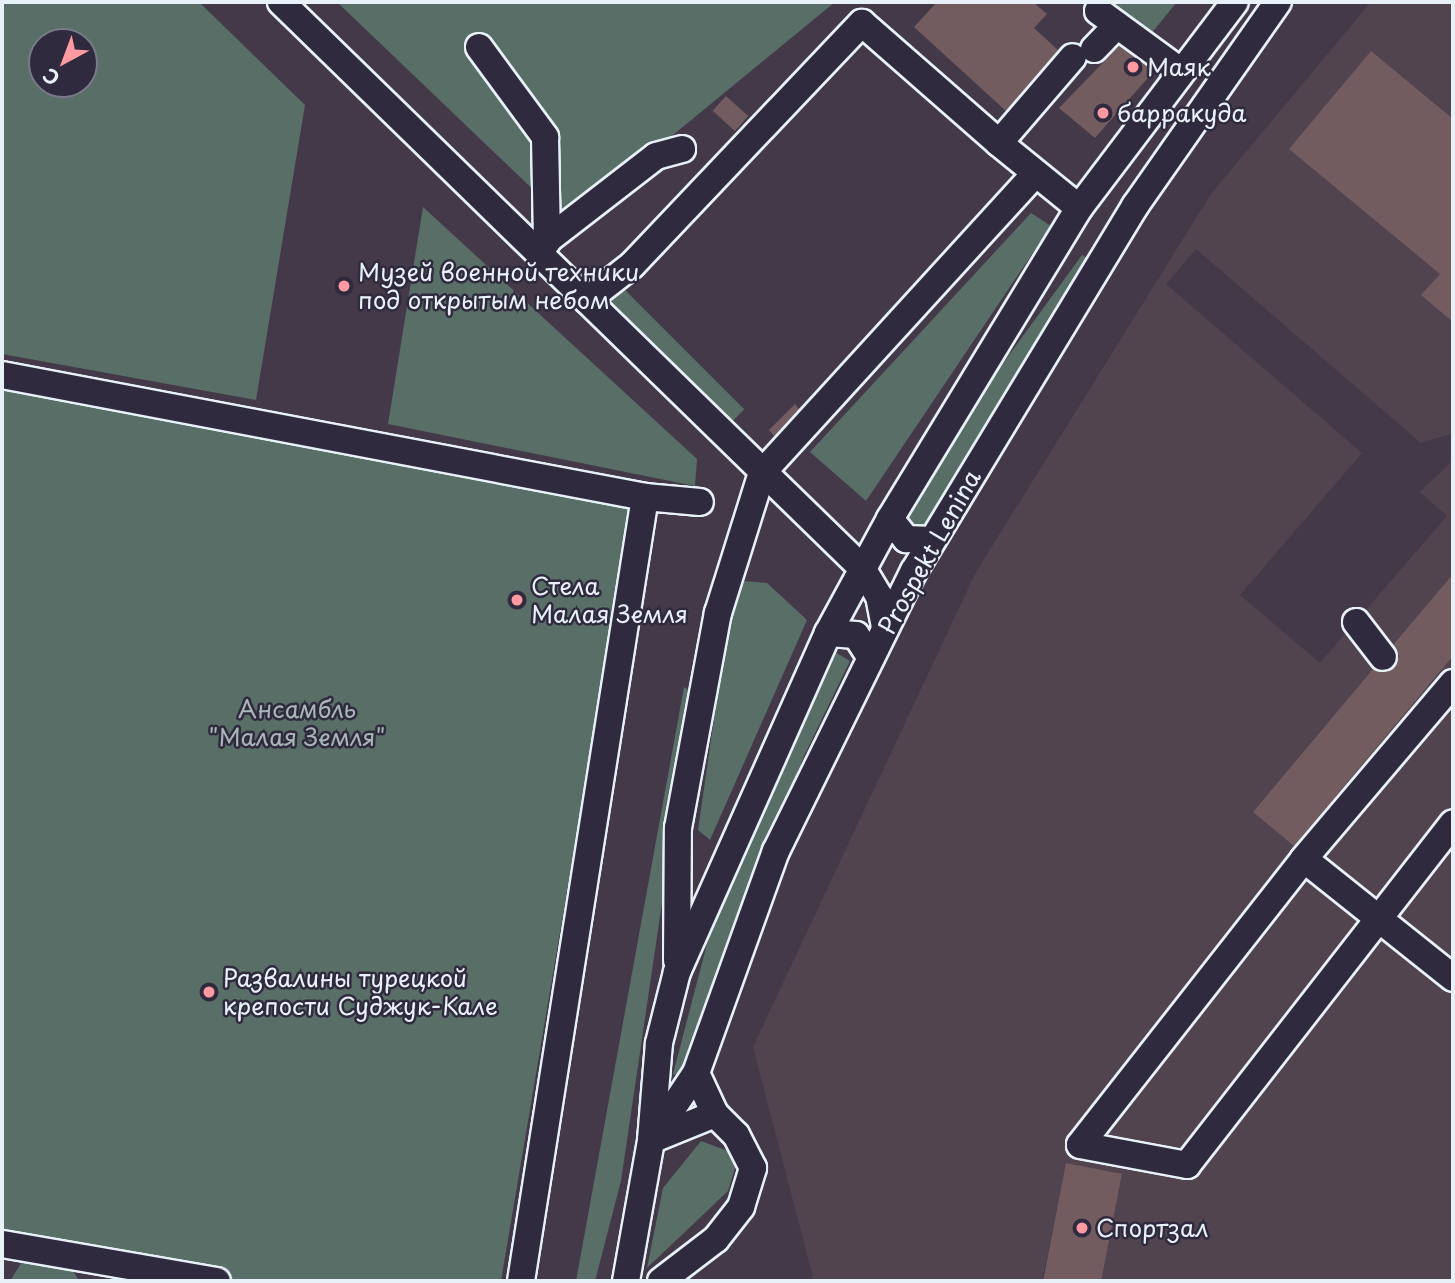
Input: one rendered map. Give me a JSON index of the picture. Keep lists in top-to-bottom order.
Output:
{
  "streets": {
    "street": ["Prospekt Lenina"]
  },
  "parks": ["Ансамбль \"Малая Земля\""],
  "places": [
    "Маяк",
    "барракуда",
    "Музей военной техники под открытым небом",
    "Стела Малая Земля",
    "Развалины турецкой крепости Суджук-Кале",
    "Спортзал"
  ],
  "north": "bottom left"
}
